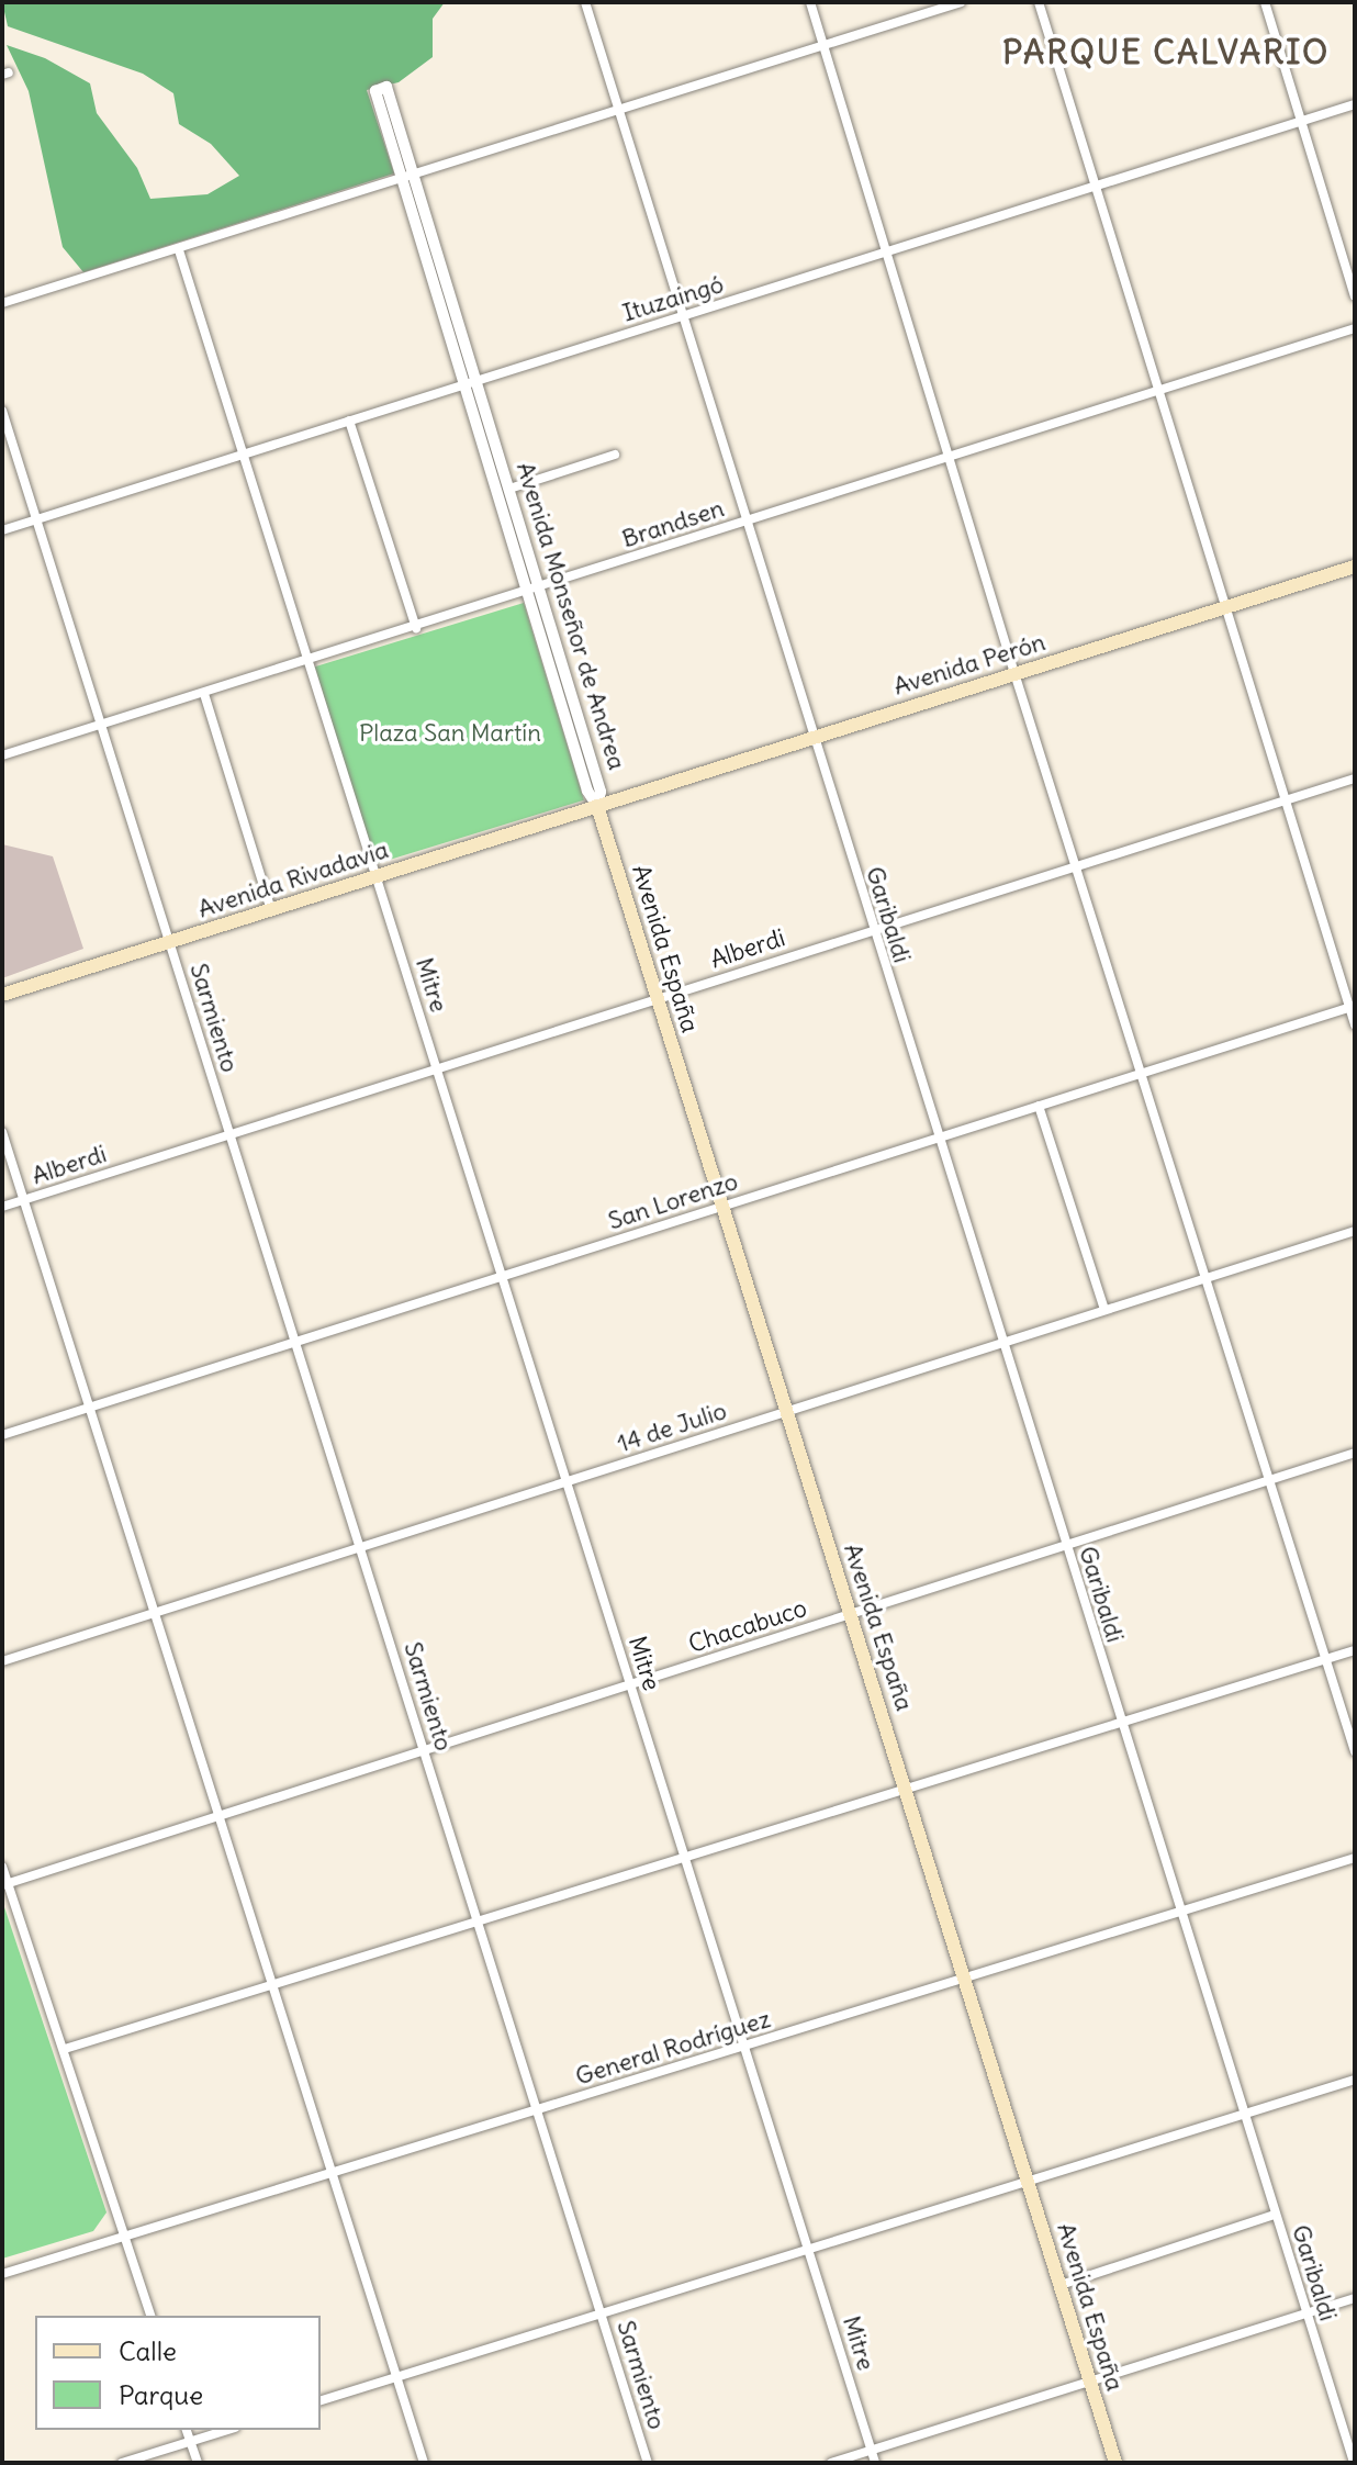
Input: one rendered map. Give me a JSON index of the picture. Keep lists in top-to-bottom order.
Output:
{
  "streets": {
    "main road": ["Avenida Perón", "Avenida Rivadavia", "Avenida España"],
    "street": [
      "Ituzaingó",
      "Brandsen",
      "Avenida Monseñor de Andrea",
      "Garibaldi",
      "Alberdi",
      "Mitre",
      "Sarmiento",
      "San Lorenzo",
      "14 de Julio",
      "Chacabuco",
      "General Rodríguez"
    ]
  },
  "crossings": [
    ["Ituzaingó", "Avenida Monseñor de Andrea"],
    ["Ituzaingó", "Garibaldi"],
    ["Ituzaingó", "Mitre"],
    ["Ituzaingó", "Sarmiento"],
    ["Brandsen", "Avenida Monseñor de Andrea"],
    ["Brandsen", "Garibaldi"],
    ["Brandsen", "Mitre"],
    ["Brandsen", "Sarmiento"],
    ["Avenida Monseñor de Andrea", "Avenida Perón"],
    ["Avenida Monseñor de Andrea", "Avenida Rivadavia"],
    ["Avenida Monseñor de Andrea", "Avenida España"],
    ["Avenida Perón", "Avenida Rivadavia"],
    ["Avenida Perón", "Garibaldi"],
    ["Avenida Perón", "Avenida España"],
    ["Avenida Rivadavia", "Avenida España"],
    ["Avenida Rivadavia", "Mitre"],
    ["Avenida Rivadavia", "Sarmiento"],
    ["Garibaldi", "Alberdi"],
    ["Garibaldi", "San Lorenzo"],
    ["Garibaldi", "14 de Julio"],
    ["Garibaldi", "Chacabuco"],
    ["Garibaldi", "General Rodríguez"],
    ["Avenida España", "Alberdi"],
    ["Avenida España", "San Lorenzo"],
    ["Avenida España", "14 de Julio"],
    ["Avenida España", "Chacabuco"],
    ["Avenida España", "General Rodríguez"],
    ["Alberdi", "Mitre"],
    ["Alberdi", "Sarmiento"],
    ["Mitre", "San Lorenzo"],
    ["Mitre", "14 de Julio"],
    ["Mitre", "Chacabuco"],
    ["Mitre", "General Rodríguez"],
    ["Sarmiento", "San Lorenzo"],
    ["Sarmiento", "14 de Julio"],
    ["Sarmiento", "Chacabuco"],
    ["Sarmiento", "General Rodríguez"]
  ],
  "districts": ["PARQUE CALVARIO"],
  "parks": ["Plaza San Martín"],
  "legend": ["Calle", "Parque"]
}
